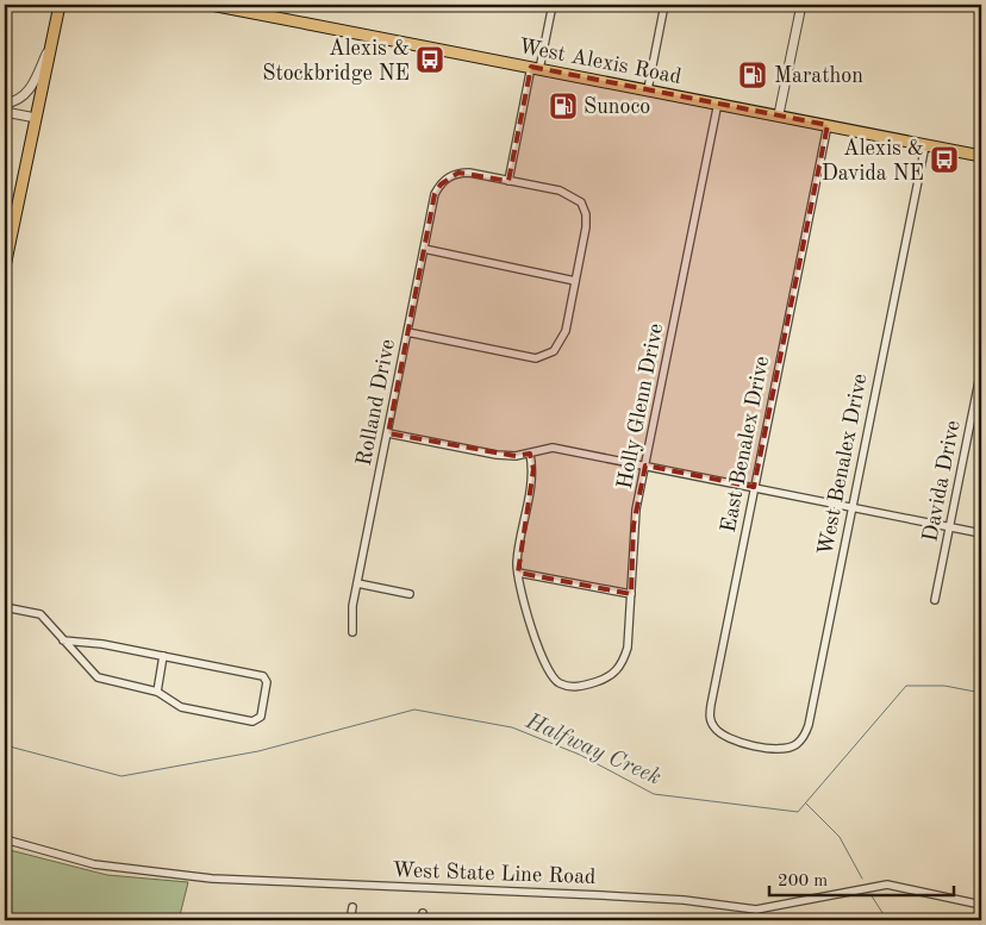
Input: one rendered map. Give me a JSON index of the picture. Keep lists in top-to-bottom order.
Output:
{
  "streets": {
    "main road": ["West Alexis Road"],
    "street": [
      "Rolland Drive",
      "Holly Glenn Drive",
      "East Benalex Drive",
      "West Benalex Drive",
      "Davida Drive",
      "West State Line Road"
    ]
  },
  "crossings": [
    ["West Alexis Road", "Holly Glenn Drive"],
    ["West Alexis Road", "East Benalex Drive"],
    ["West Alexis Road", "West Benalex Drive"],
    ["East Benalex Drive", "West Benalex Drive"]
  ],
  "water": ["Halfway Creek"],
  "places": {
    "bus stop": ["Alexis & Stockbridge NE", "Alexis & Davida NE"],
    "fuel station": ["Marathon", "Sunoco"]
  },
  "scale_bar": "200 m"
}
